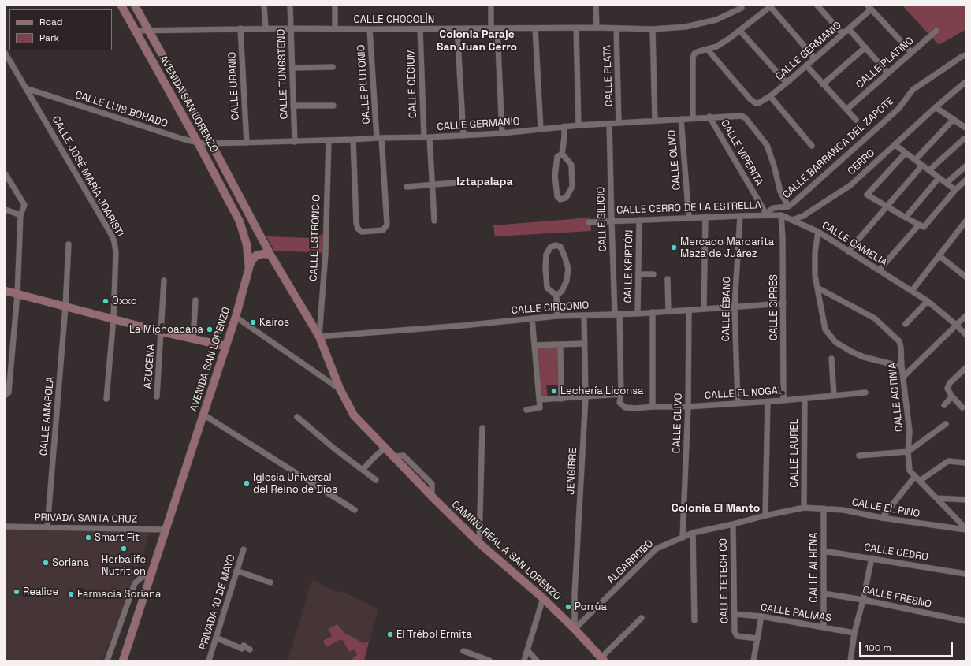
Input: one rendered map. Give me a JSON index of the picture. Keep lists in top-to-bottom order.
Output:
{
  "streets": {
    "main road": ["AVENIDA SAN LORENZO", "CAMINO REAL A SAN LORENZO"],
    "street": [
      "CALLE CHOCOLÍN",
      "CALLE GERMANIO",
      "CALLE PLATINO",
      "CALLE TUNGSTENO",
      "CALLE PLATA",
      "CALLE CECIUM",
      "CALLE PLUTONIO",
      "CALLE URANIO",
      "CALLE LUIS BOHADO",
      "CALLE BARRANCA DEL ZAPOTE",
      "CALLE VIPERITA",
      "CALLE OLIVO",
      "CERRO",
      "CALLE JOSÉ MARÍA JOARISTI",
      "CALLE CERRO DE LA ESTRELLA",
      "CALLE SILICIO",
      "CALLE ESTRONCIO",
      "CALLE CAMELIA",
      "CALLE KRIPTÓN",
      "CALLE CIPRÉS",
      "CALLE CIRCONIO",
      "CALLE ÉBANO",
      "AZUCENA",
      "CALLE EL NOGAL",
      "CALLE ACTINIA",
      "CALLE AMAPOLA",
      "CALLE LAUREL",
      "JENGIBRE",
      "CALLE EL PINO",
      "PRIVADA SANTA CRUZ",
      "CALLE CEDRO",
      "ALGARROBO",
      "CALLE ALHENA",
      "CALLE TETECHICO",
      "CALLE FRESNO",
      "PRIVADA 10 DE MAYO",
      "CALLE PALMAS"
    ]
  },
  "crossings": [
    ["CALLE CHOCOLÍN", "CALLE TUNGSTENO"],
    ["CALLE CHOCOLÍN", "CALLE PLATA"],
    ["CALLE CHOCOLÍN", "CALLE CECIUM"],
    ["CALLE CHOCOLÍN", "CALLE PLUTONIO"],
    ["CALLE CHOCOLÍN", "CALLE URANIO"],
    ["CALLE CHOCOLÍN", "AVENIDA SAN LORENZO"],
    ["CALLE GERMANIO", "CALLE TUNGSTENO"],
    ["CALLE GERMANIO", "CALLE PLATA"],
    ["CALLE GERMANIO", "CALLE CECIUM"],
    ["CALLE GERMANIO", "CALLE PLUTONIO"],
    ["CALLE GERMANIO", "CALLE URANIO"],
    ["CALLE GERMANIO", "AVENIDA SAN LORENZO"],
    ["CALLE GERMANIO", "CALLE LUIS BOHADO"],
    ["CALLE GERMANIO", "CALLE BARRANCA DEL ZAPOTE"],
    ["CALLE GERMANIO", "CALLE VIPERITA"],
    ["CALLE GERMANIO", "CALLE OLIVO"],
    ["CALLE GERMANIO", "CALLE SILICIO"],
    ["CALLE GERMANIO", "CALLE ESTRONCIO"],
    ["AVENIDA SAN LORENZO", "CALLE LUIS BOHADO"],
    ["AVENIDA SAN LORENZO", "PRIVADA SANTA CRUZ"],
    ["AVENIDA SAN LORENZO", "CAMINO REAL A SAN LORENZO"],
    ["CALLE LUIS BOHADO", "CALLE JOSÉ MARÍA JOARISTI"],
    ["CALLE BARRANCA DEL ZAPOTE", "CALLE VIPERITA"],
    ["CALLE BARRANCA DEL ZAPOTE", "CALLE CERRO DE LA ESTRELLA"],
    ["CALLE BARRANCA DEL ZAPOTE", "CALLE CAMELIA"],
    ["CALLE VIPERITA", "CALLE CERRO DE LA ESTRELLA"],
    ["CALLE VIPERITA", "CALLE CAMELIA"],
    ["CALLE OLIVO", "CALLE CERRO DE LA ESTRELLA"],
    ["CALLE OLIVO", "CALLE CIRCONIO"],
    ["CALLE OLIVO", "CALLE EL NOGAL"],
    ["CALLE OLIVO", "ALGARROBO"],
    ["CERRO", "CALLE CAMELIA"],
    ["CALLE CERRO DE LA ESTRELLA", "CALLE SILICIO"],
    ["CALLE CERRO DE LA ESTRELLA", "CALLE CAMELIA"],
    ["CALLE CERRO DE LA ESTRELLA", "CALLE KRIPTÓN"],
    ["CALLE CERRO DE LA ESTRELLA", "CALLE ÉBANO"],
    ["CALLE SILICIO", "CALLE CIRCONIO"],
    ["CALLE ESTRONCIO", "CALLE CIRCONIO"],
    ["CALLE ESTRONCIO", "CAMINO REAL A SAN LORENZO"],
    ["CALLE CAMELIA", "CALLE CIPRÉS"],
    ["CALLE KRIPTÓN", "CALLE CIRCONIO"],
    ["CALLE CIPRÉS", "CALLE CIRCONIO"],
    ["CALLE CIPRÉS", "CALLE EL NOGAL"],
    ["CALLE CIRCONIO", "CALLE ÉBANO"],
    ["CALLE CIRCONIO", "JENGIBRE"],
    ["CALLE CIRCONIO", "CAMINO REAL A SAN LORENZO"],
    ["CALLE ÉBANO", "CALLE EL NOGAL"],
    ["CALLE EL NOGAL", "CALLE LAUREL"],
    ["CALLE ACTINIA", "CALLE EL PINO"],
    ["CALLE AMAPOLA", "PRIVADA SANTA CRUZ"],
    ["CALLE LAUREL", "CALLE EL PINO"],
    ["CALLE LAUREL", "ALGARROBO"],
    ["JENGIBRE", "CAMINO REAL A SAN LORENZO"],
    ["JENGIBRE", "ALGARROBO"],
    ["CALLE EL PINO", "ALGARROBO"],
    ["CALLE EL PINO", "CALLE ALHENA"],
    ["CAMINO REAL A SAN LORENZO", "ALGARROBO"],
    ["CALLE CEDRO", "CALLE ALHENA"],
    ["ALGARROBO", "CALLE TETECHICO"],
    ["CALLE ALHENA", "CALLE FRESNO"],
    ["CALLE ALHENA", "CALLE PALMAS"],
    ["CALLE TETECHICO", "CALLE PALMAS"]
  ],
  "districts": ["Colonia Paraje San Juan Cerro", "Iztapalapa", "Colonia El Manto"],
  "places": [
    "Mercado Margarita Maza de Juárez",
    "Oxxo",
    "Kairos",
    "La Michoacana",
    "Lechería Liconsa",
    "Iglesia Universal del Reino de Dios",
    "Smart Fit",
    "Herbalife Nutrition",
    "Soriana",
    "Realice",
    "Farmacia Soriana",
    "Porrúa",
    "El Trébol Ermita"
  ],
  "legend": ["Road", "Park"],
  "scale_bar": "100 m"
}
